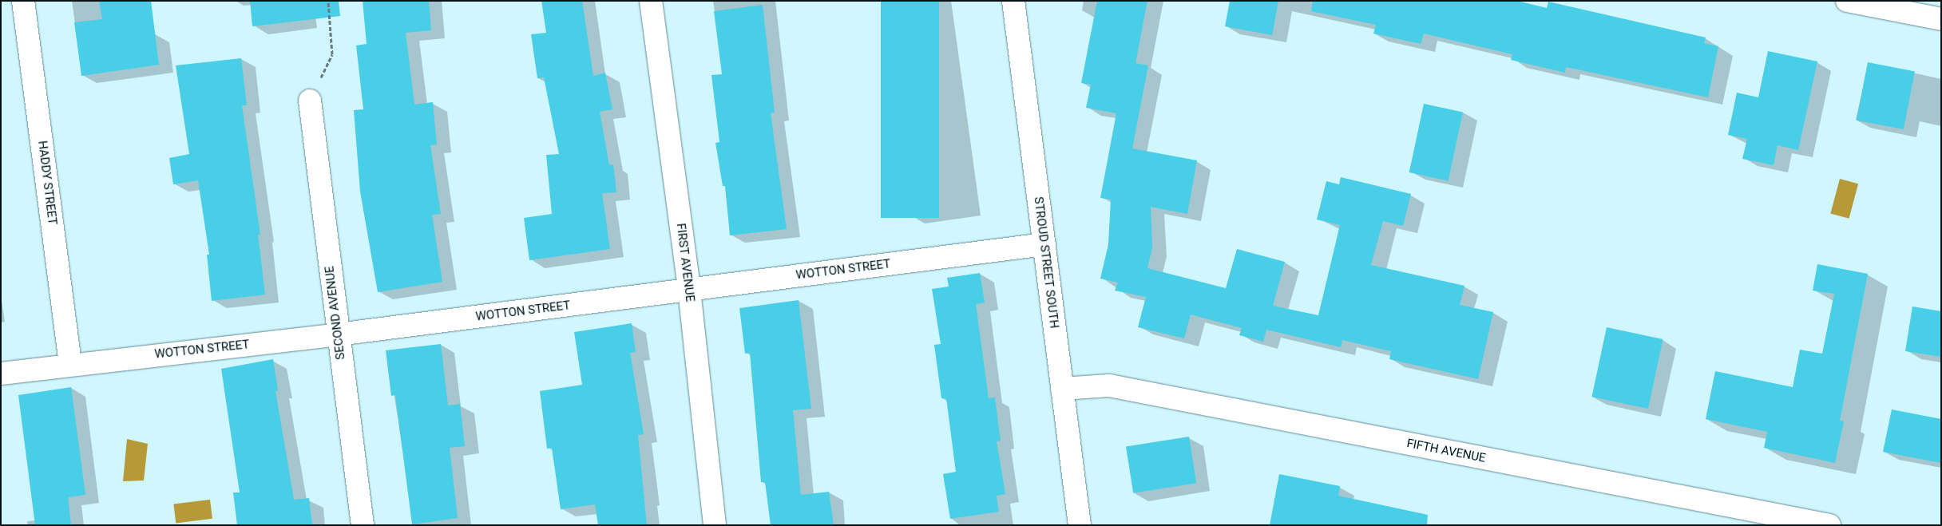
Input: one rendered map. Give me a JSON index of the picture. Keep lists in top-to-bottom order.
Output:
{
  "streets": {
    "street": [
      "HADDY STREET",
      "FIRST AVENUE",
      "STROUD STREET SOUTH",
      "WOTTON STREET",
      "SECOND AVENUE",
      "FIFTH AVENUE"
    ]
  },
  "crossings": [
    ["HADDY STREET", "WOTTON STREET"],
    ["FIRST AVENUE", "WOTTON STREET"],
    ["STROUD STREET SOUTH", "WOTTON STREET"],
    ["STROUD STREET SOUTH", "FIFTH AVENUE"],
    ["WOTTON STREET", "SECOND AVENUE"]
  ]
}
